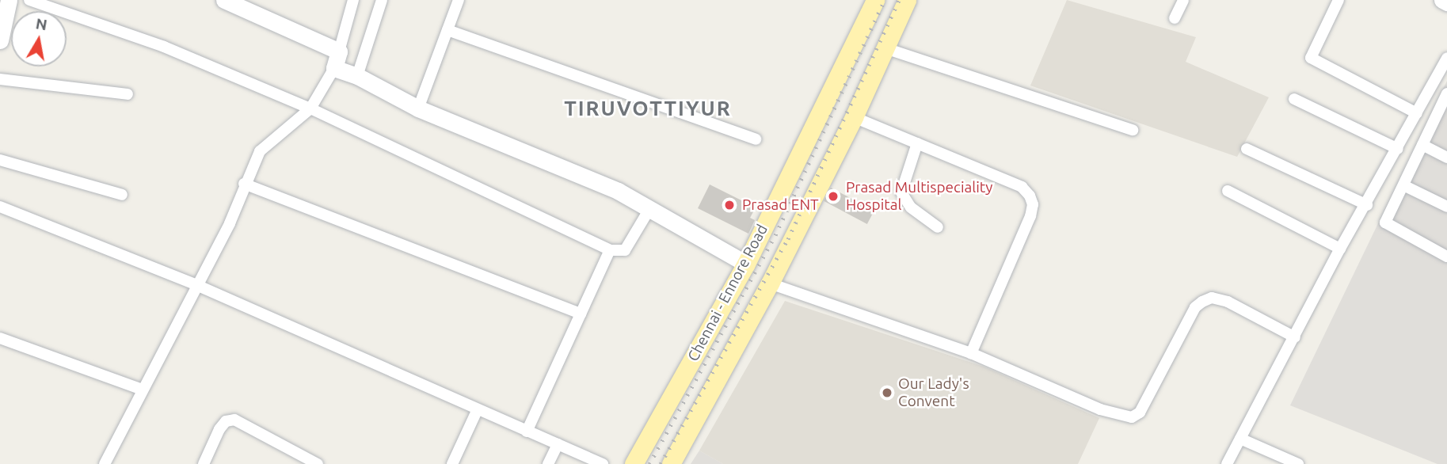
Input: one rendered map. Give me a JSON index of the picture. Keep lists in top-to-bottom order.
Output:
{
  "streets": {
    "main road": ["Chennai - Ennore Road"]
  },
  "districts": ["TIRUVOTTIYUR"],
  "places": ["Prasad Multispeciality Hospital", "Prasad ENT", "Our Lady's Convent"],
  "north": "top"
}
